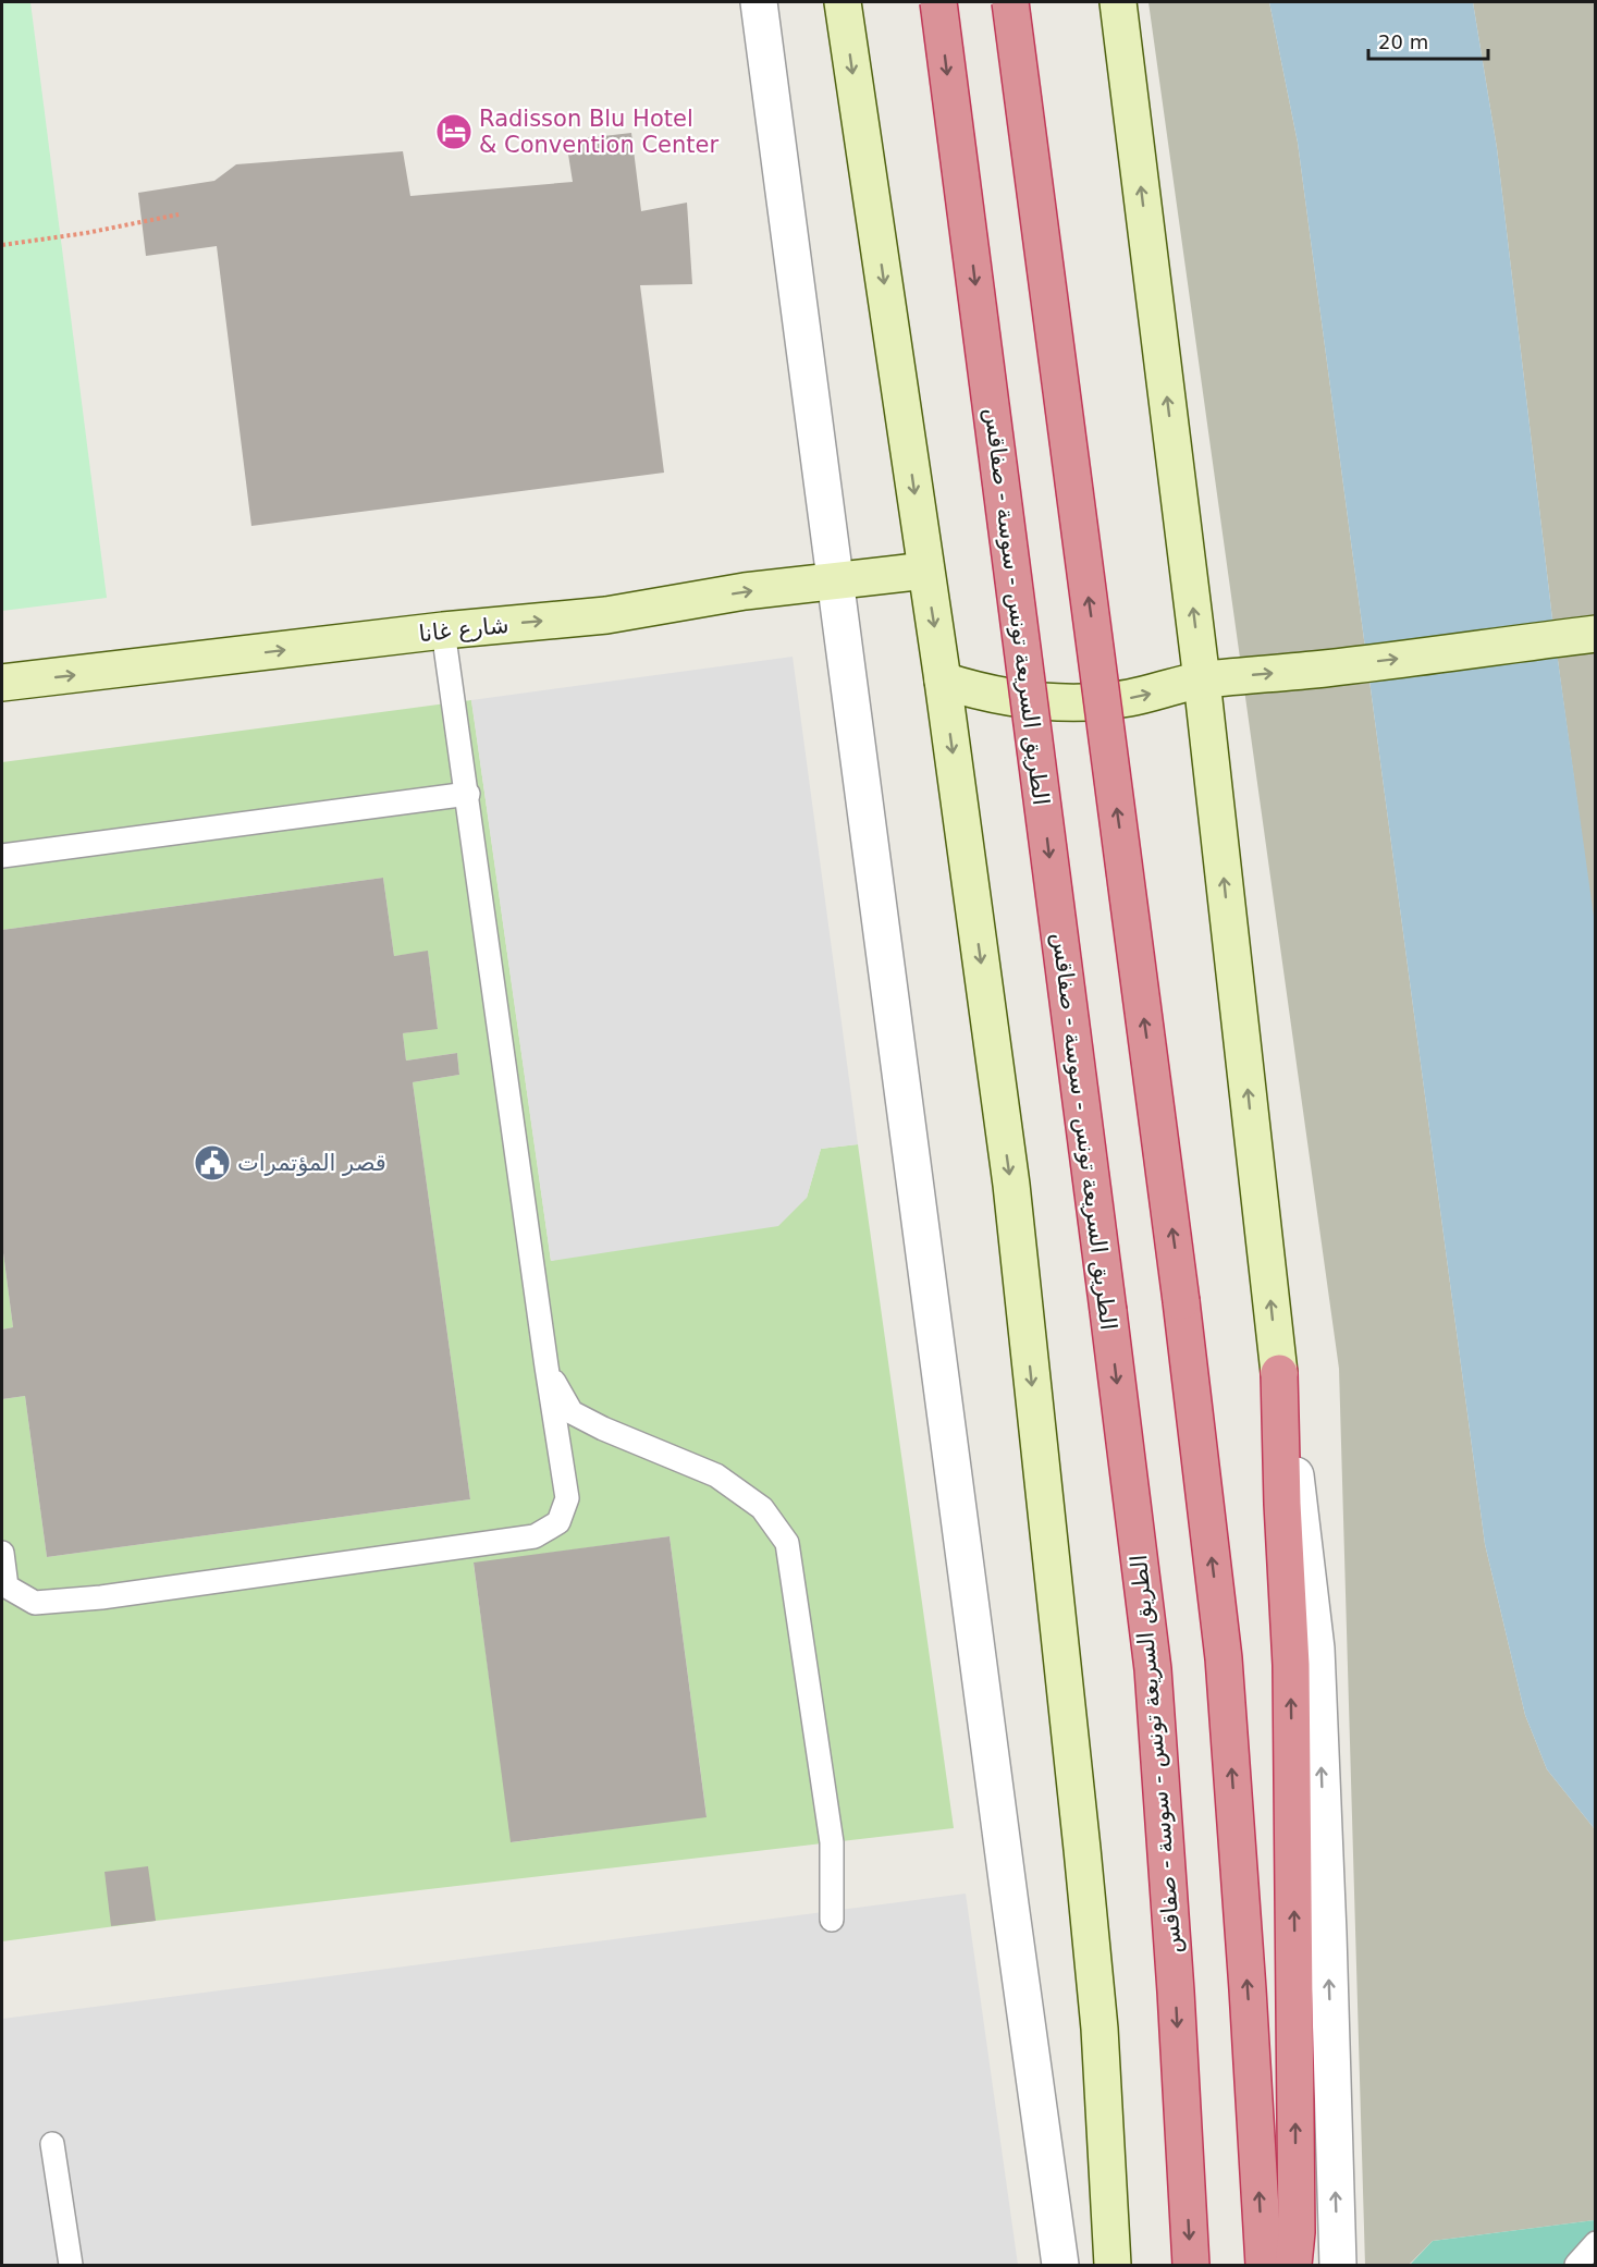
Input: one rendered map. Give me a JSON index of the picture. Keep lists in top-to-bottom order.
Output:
{
  "streets": {
    "highway": ["الطريق السريعة تونس - سوسة - صفاقس"],
    "main road": ["شارع غانا"]
  },
  "one_way": ["شارع غانا"],
  "places": {
    "hotel": ["Radisson Blu Hotel & Convention Center"],
    "public building": ["قصر المؤتمرات"]
  },
  "scale_bar": "20 m"
}
